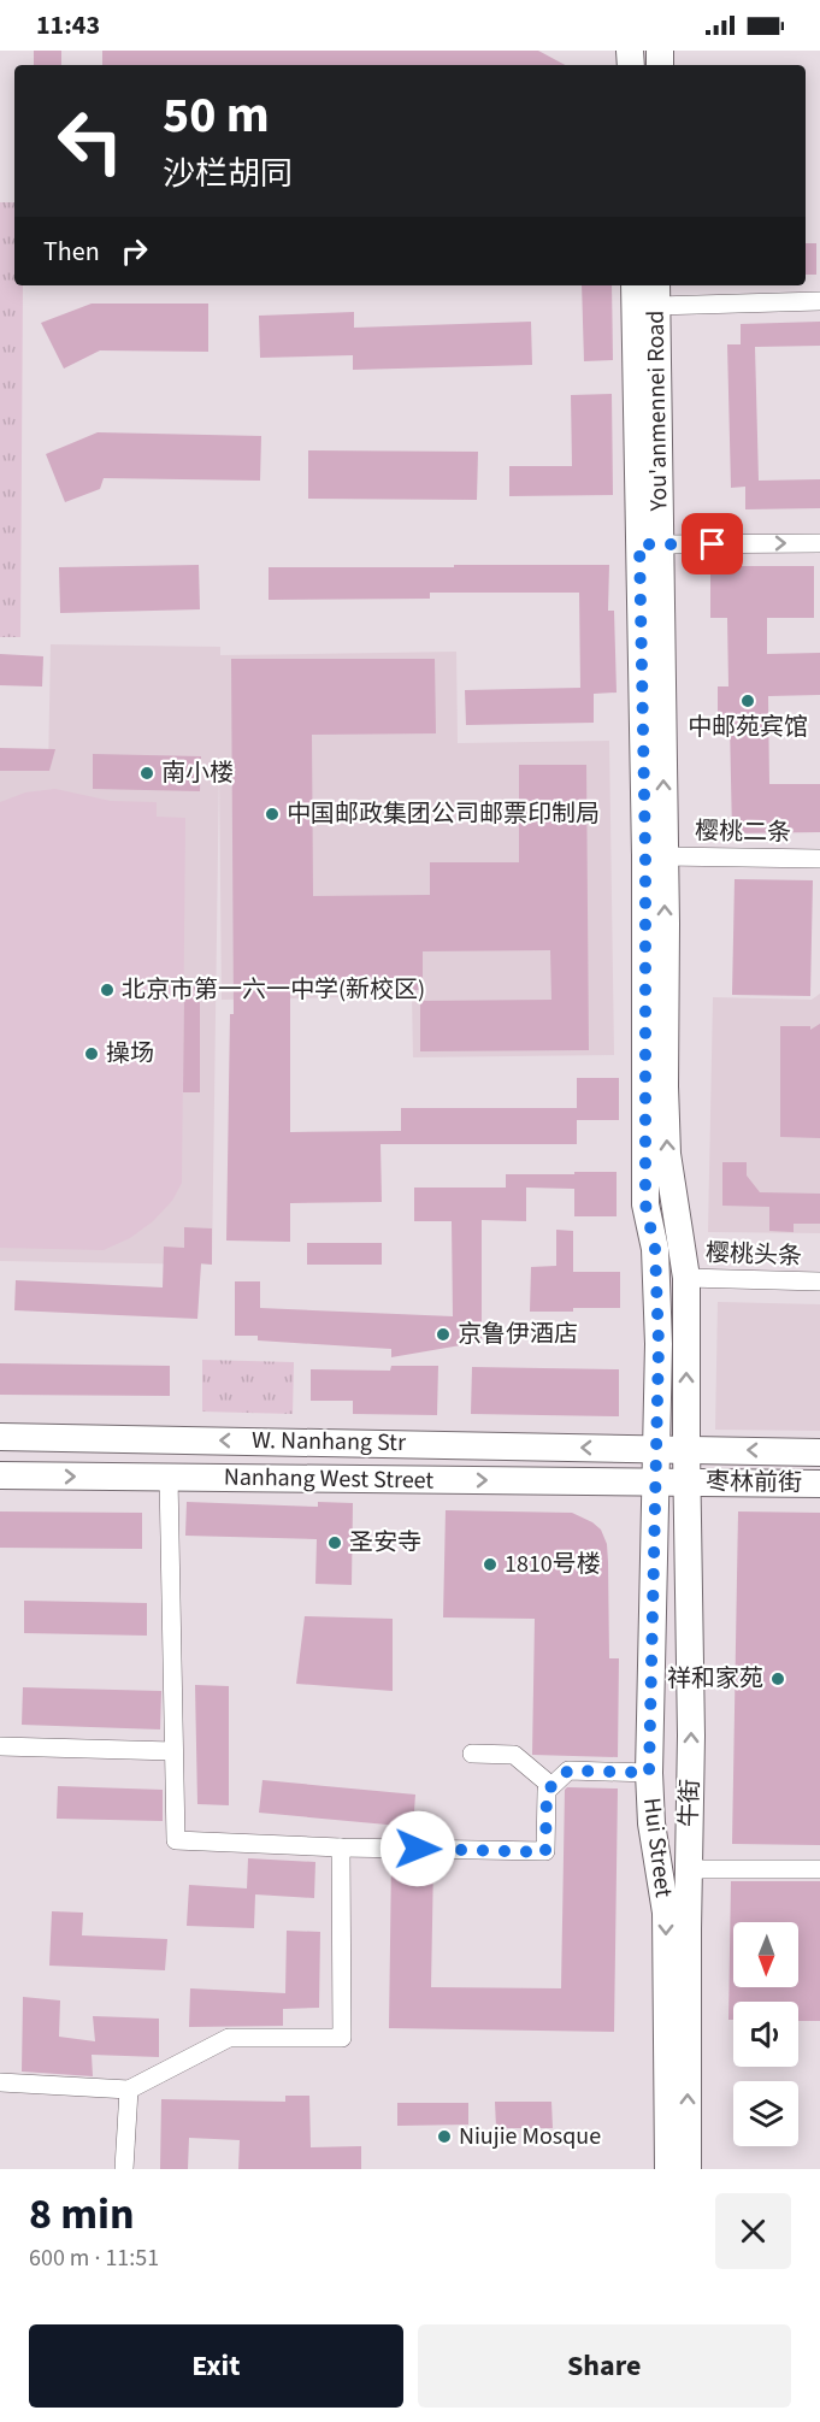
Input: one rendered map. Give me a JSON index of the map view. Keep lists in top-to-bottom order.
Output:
{
  "streets": {
    "main road": [
      "You'anmennei Road",
      "W. Nanhang Str",
      "Nanhang West Street",
      "枣林前街",
      "牛街",
      "Hui Street"
    ],
    "street": ["樱桃二条", "樱桃头条"]
  },
  "crossings": [
    ["You'anmennei Road", "樱桃二条"],
    ["You'anmennei Road", "樱桃头条"],
    ["You'anmennei Road", "W. Nanhang Str"],
    ["You'anmennei Road", "牛街"],
    ["You'anmennei Road", "Hui Street"],
    ["W. Nanhang Str", "牛街"],
    ["W. Nanhang Str", "Hui Street"],
    ["Nanhang West Street", "枣林前街"],
    ["Nanhang West Street", "牛街"],
    ["Nanhang West Street", "Hui Street"],
    ["枣林前街", "牛街"]
  ],
  "one_way": [
    "W. Nanhang Str",
    "Nanhang West Street",
    "牛街",
    "Hui Street"
  ],
  "places": [
    "中邮苑宾馆",
    "南小楼",
    "中国邮政集团公司邮票印制局",
    "北京市第一六一中学(新校区)",
    "操场",
    "京鲁伊酒店",
    "圣安寺",
    "1810号楼",
    "祥和家苑",
    "Niujie Mosque"
  ],
  "north": "bottom",
  "page": {
    "status": "11:43",
    "turn": ["50 m", "沙栏胡同"],
    "then": "Then",
    "heading": ["8 min", "600 m · 11:51"],
    "buttons": ["Exit", "Share"]
  }
}
